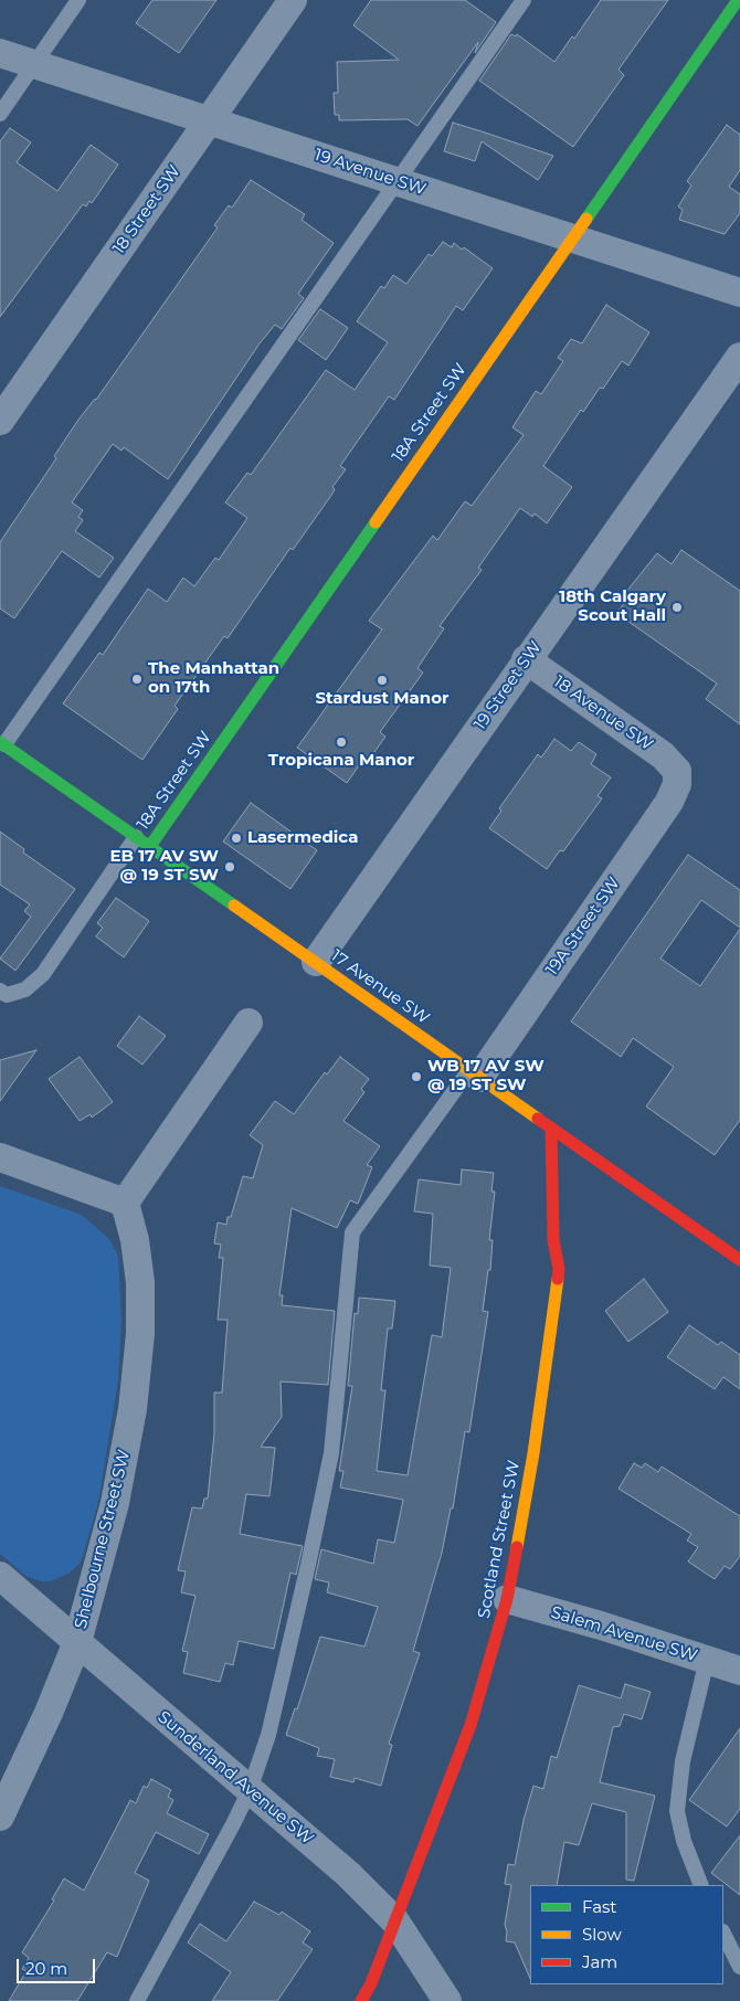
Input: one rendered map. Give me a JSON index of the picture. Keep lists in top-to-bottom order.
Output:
{
  "streets": {
    "street": [
      "19 Avenue SW",
      "18 Street SW",
      "18A Street SW",
      "19 Street SW",
      "18 Avenue SW",
      "19A Street SW",
      "17 Avenue SW",
      "Shelbourne Street SW",
      "Scotland Street SW",
      "Salem Avenue SW",
      "Sunderland Avenue SW"
    ]
  },
  "crossings": [
    ["19 Avenue SW", "18 Street SW"],
    ["19 Avenue SW", "18A Street SW"],
    ["18A Street SW", "17 Avenue SW"],
    ["19 Street SW", "18 Avenue SW"],
    ["19 Street SW", "17 Avenue SW"],
    ["18 Avenue SW", "19A Street SW"],
    ["19A Street SW", "17 Avenue SW"],
    ["17 Avenue SW", "Scotland Street SW"],
    ["Shelbourne Street SW", "Sunderland Avenue SW"],
    ["Scotland Street SW", "Salem Avenue SW"],
    ["Scotland Street SW", "Sunderland Avenue SW"]
  ],
  "places": [
    "18th Calgary Scout Hall",
    "The Manhattan on 17th",
    "Stardust Manor",
    "Tropicana Manor",
    "Lasermedica",
    "EB 17 AV SW @ 19 ST SW",
    "WB 17 AV SW @ 19 ST SW"
  ],
  "legend": ["Fast", "Slow", "Jam"],
  "scale_bar": "20 m"
}
